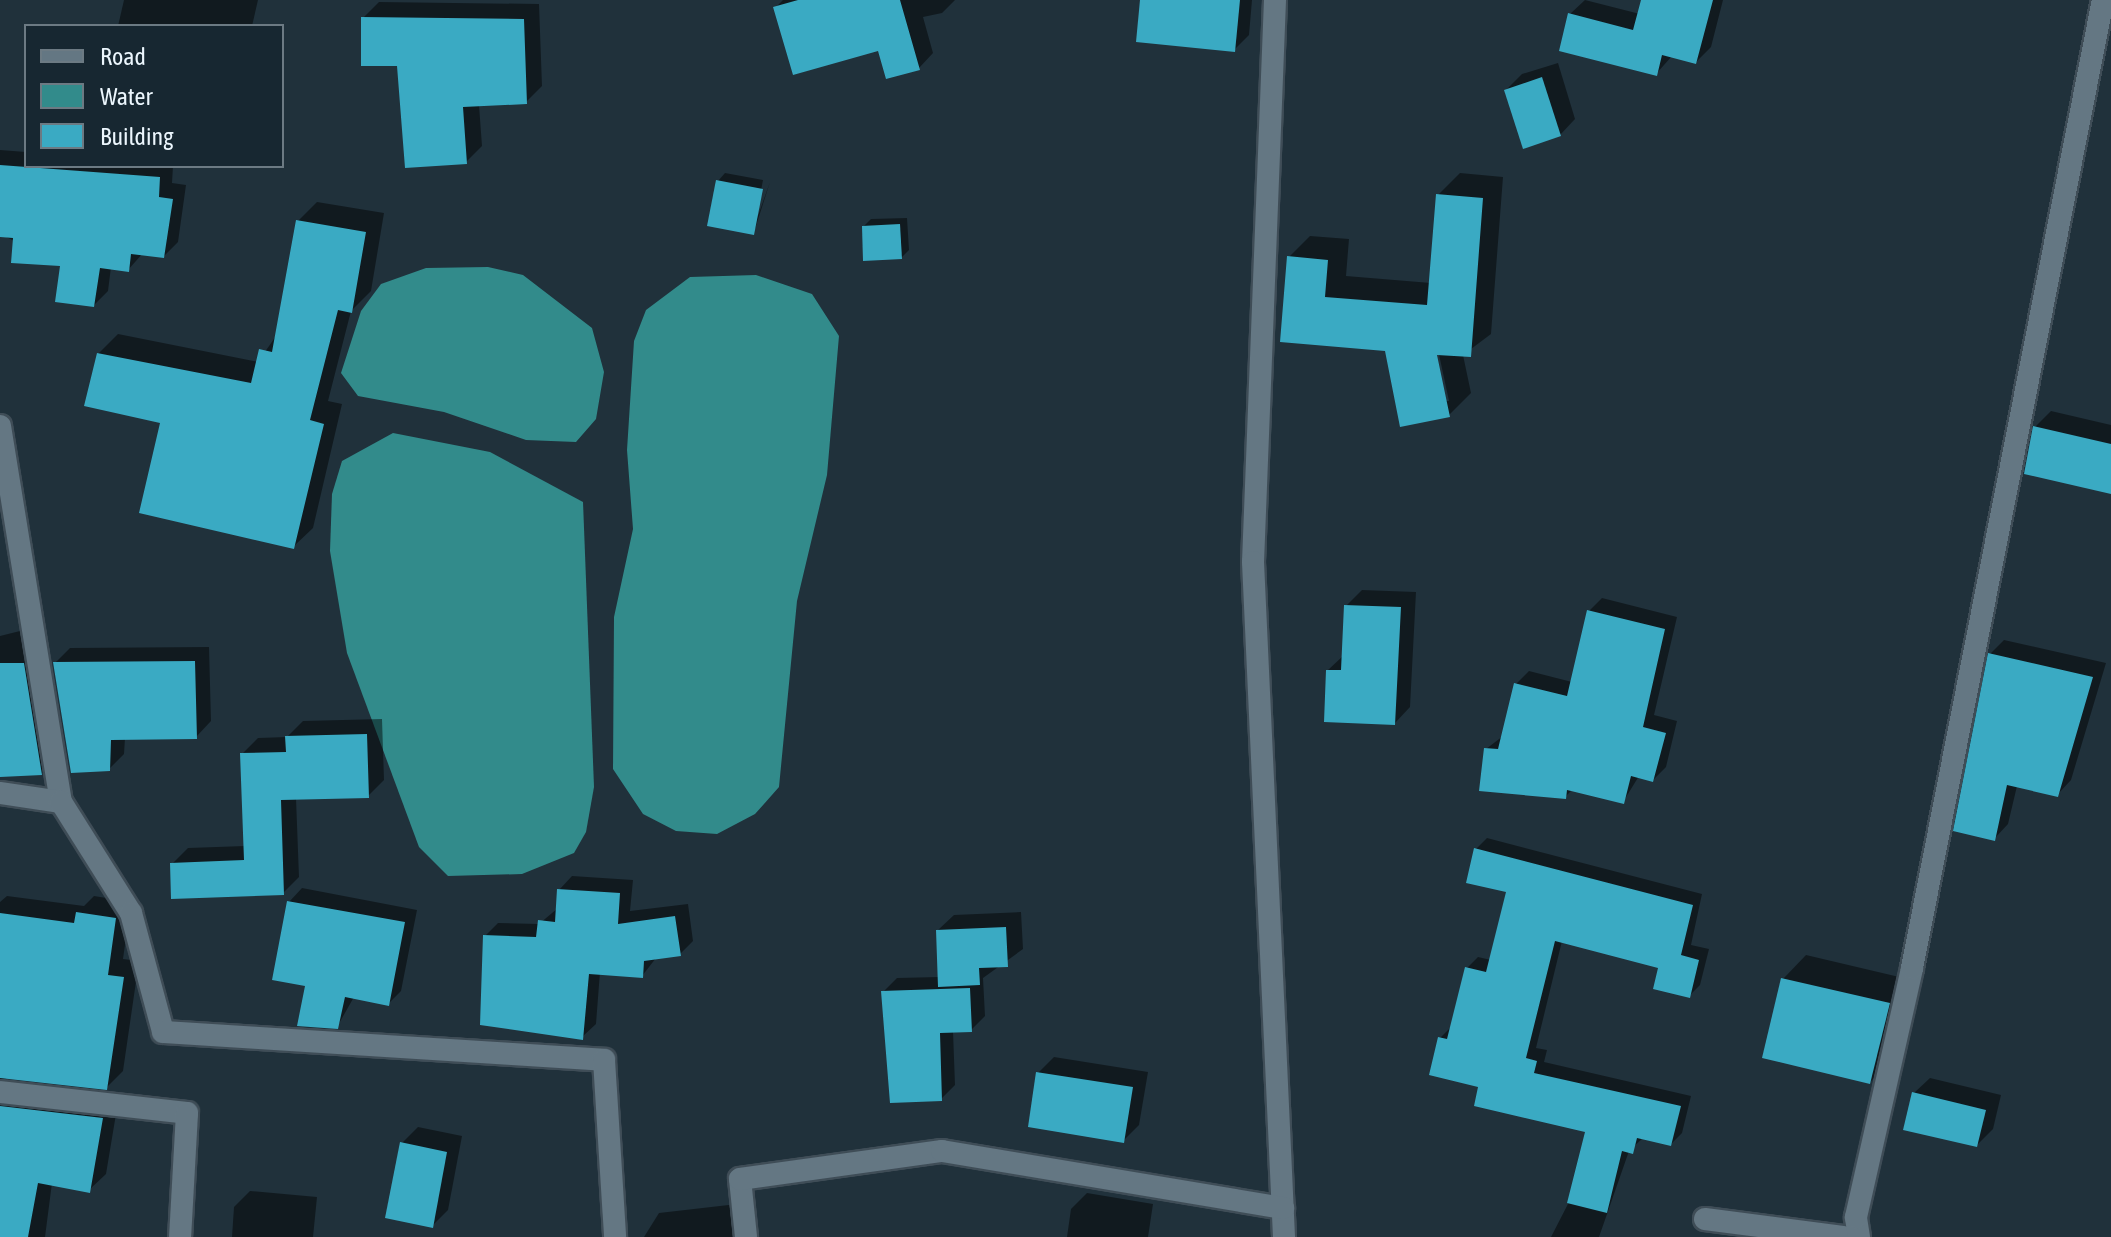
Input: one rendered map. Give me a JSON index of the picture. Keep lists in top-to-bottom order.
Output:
{
  "legend": ["Road", "Water", "Building"]
}
